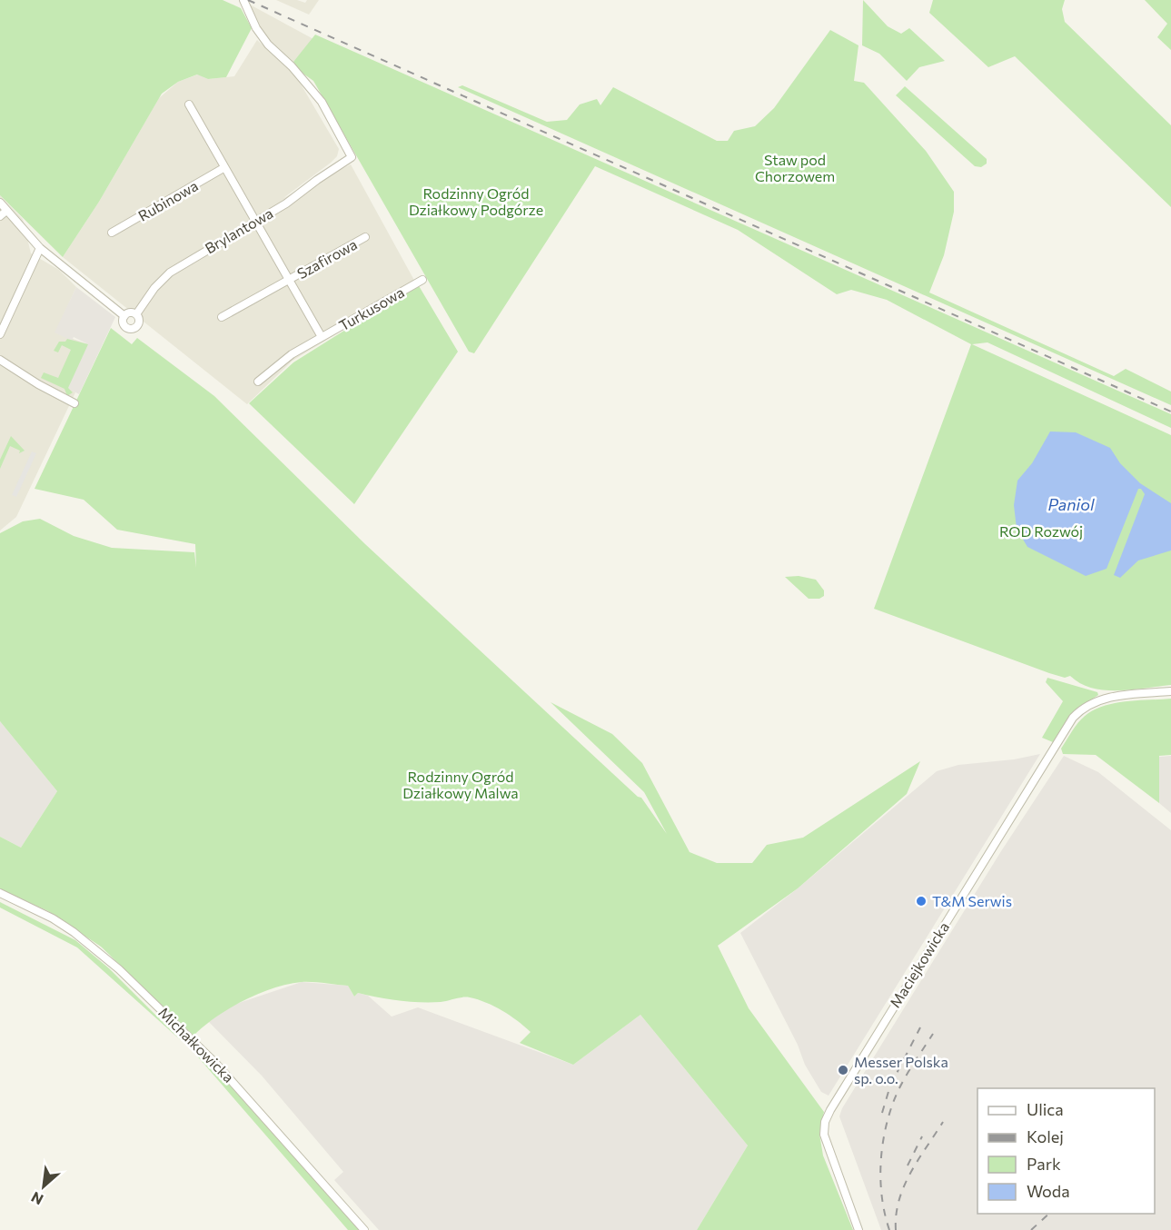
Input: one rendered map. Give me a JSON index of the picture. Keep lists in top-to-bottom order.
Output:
{
  "streets": {
    "street": [
      "Rubinowa",
      "Brylantowa",
      "Szafirowa",
      "Turkusowa",
      "Maciejkowicka",
      "Michałkowicka"
    ]
  },
  "crossings": [
    ["Brylantowa", "Szafirowa"],
    ["Szafirowa", "Turkusowa"]
  ],
  "water": ["Paniol"],
  "parks": [
    "Staw pod Chorzowem",
    "Rodzinny Ogród Działkowy Podgórze",
    "ROD Rozwój",
    "Rodzinny Ogród Działkowy Malwa"
  ],
  "places": ["T&M Serwis", "Messer Polska sp. o.o."],
  "legend": [
    "Ulica",
    "Kolej",
    "Park",
    "Woda"
  ],
  "north": "bottom left"
}
